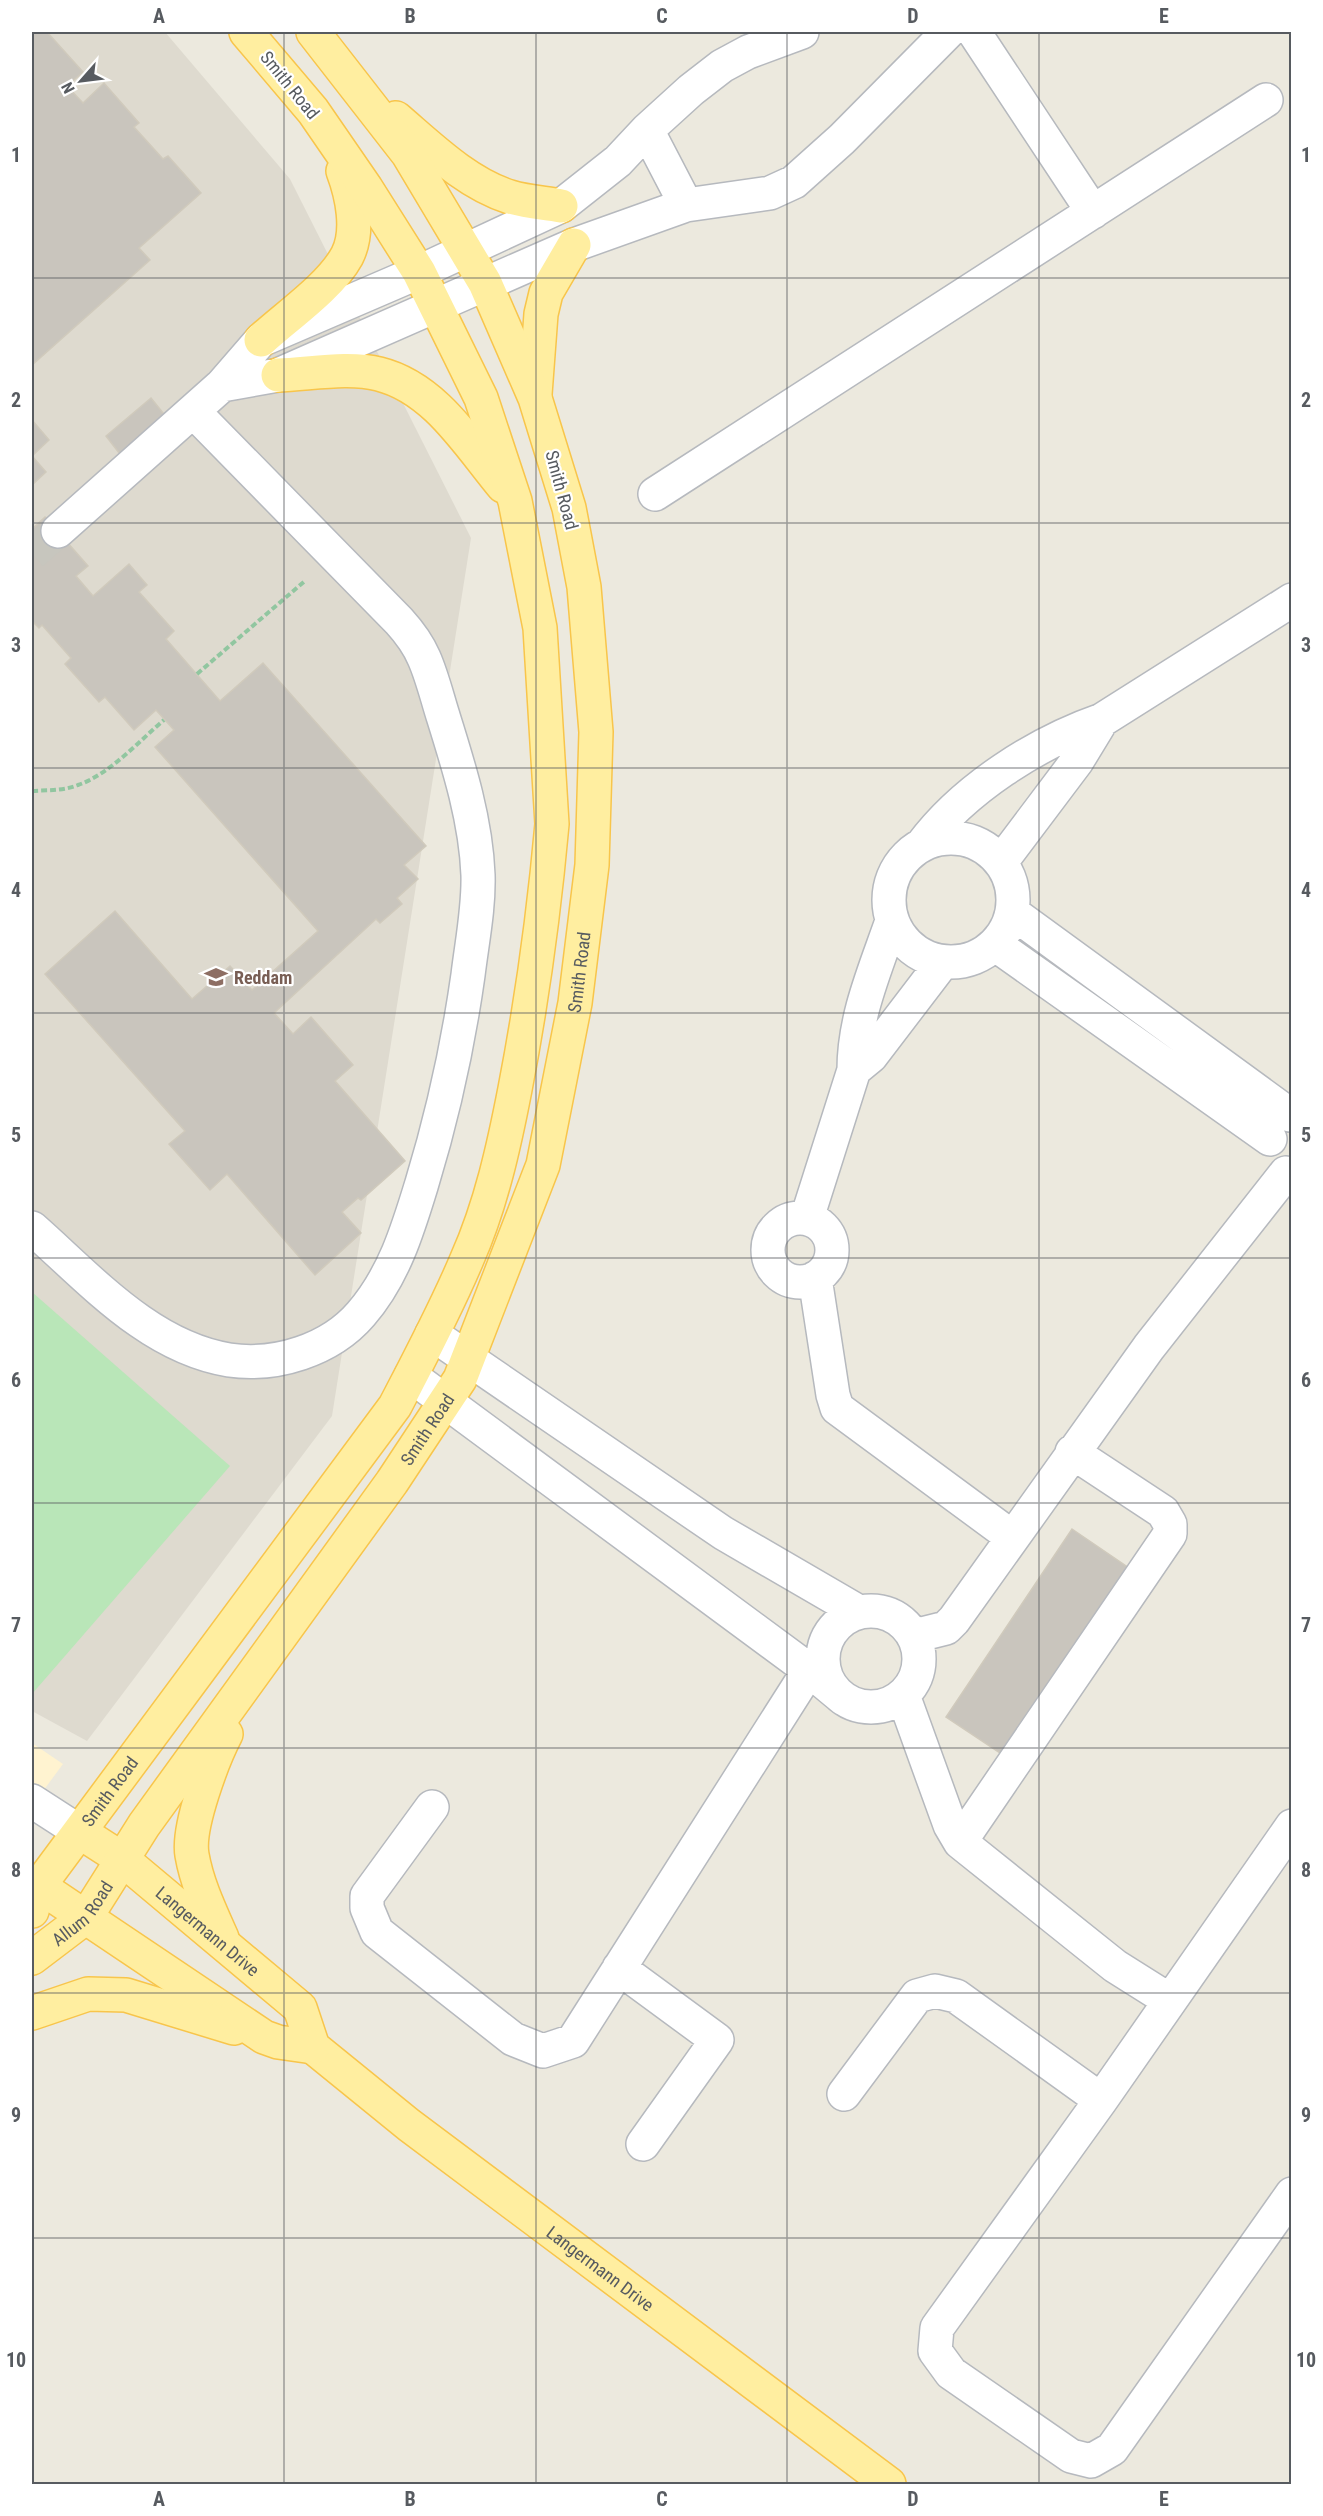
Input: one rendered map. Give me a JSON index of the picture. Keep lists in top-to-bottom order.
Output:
{
  "streets": {
    "main road": ["Smith Road", "Allum Road", "Langermann Drive"]
  },
  "crossings": [
    ["Smith Road", "Allum Road"],
    ["Smith Road", "Langermann Drive"],
    ["Allum Road", "Langermann Drive"]
  ],
  "places": {
    "school or university": ["Reddam"]
  },
  "north": "bottom left",
  "grid": {
    "columns": [
      "A",
      "B",
      "C",
      "D",
      "E"
    ],
    "rows": [
      "1",
      "2",
      "3",
      "4",
      "5",
      "6",
      "7",
      "8",
      "9",
      "10"
    ]
  }
}
